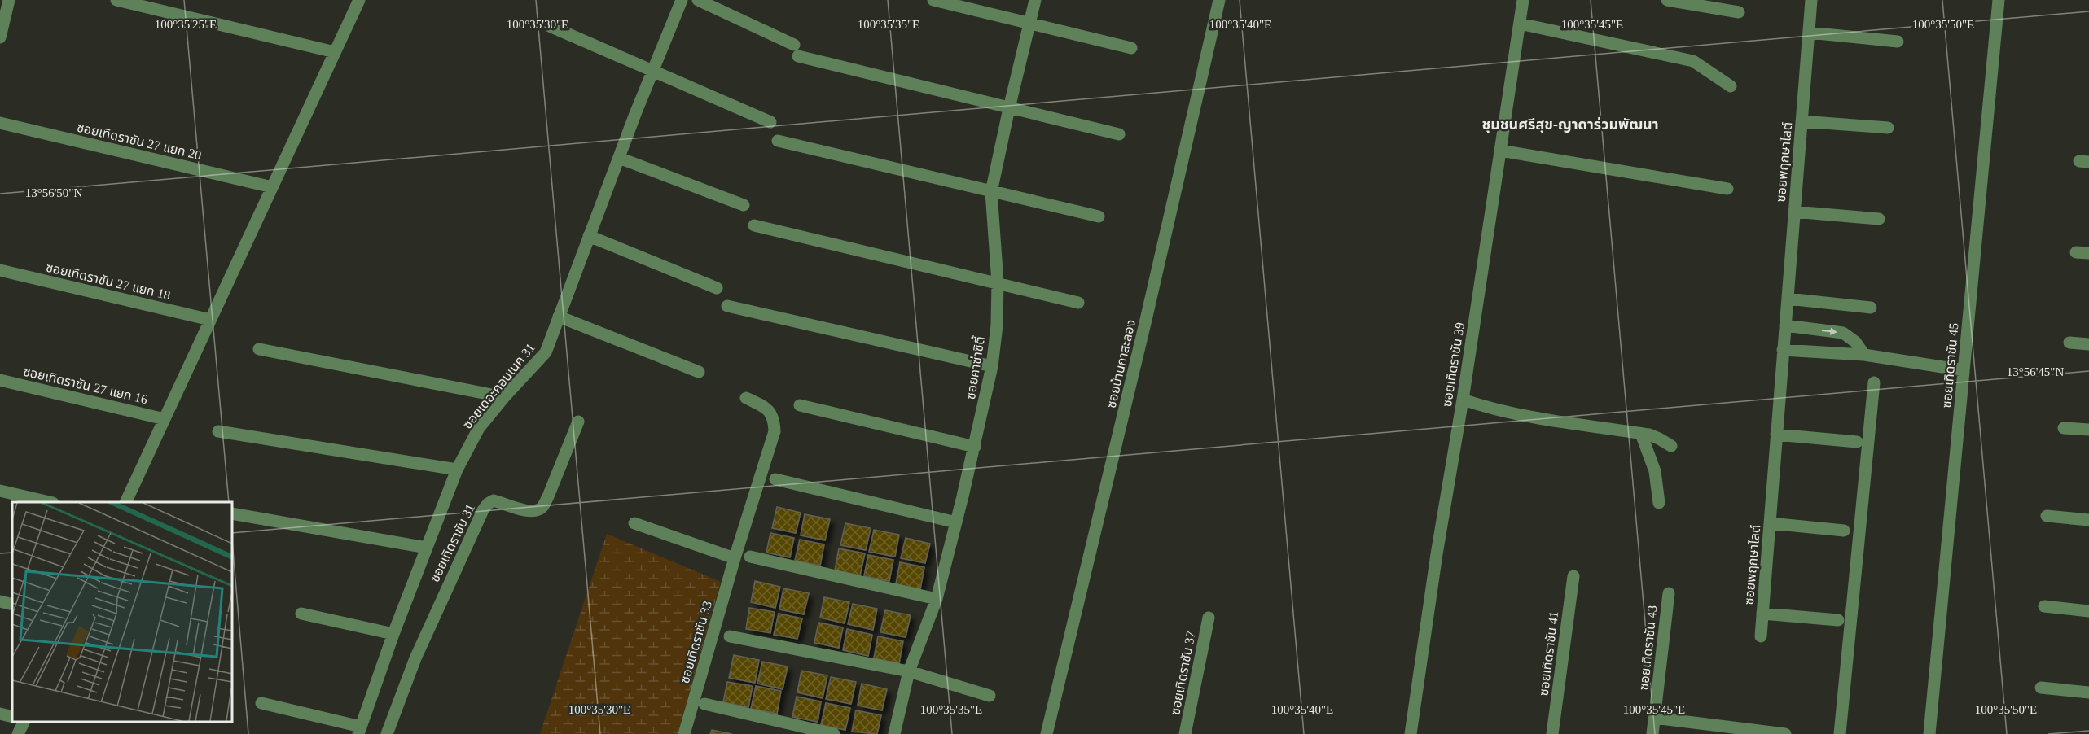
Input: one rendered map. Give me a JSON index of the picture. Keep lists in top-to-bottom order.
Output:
{
  "streets": {
    "street": [
      "ซอยเทิดราชัน 27 แยก 20",
      "ซอยพฤกษาไลต์",
      "ซอยเทิดราชัน 27 แยก 18",
      "ซอยบ้านกาสะลอง",
      "ซอยเทิดราชัน 39",
      "ซอยเทิดราชัน 45",
      "ซอยคาซ่าซิตี้",
      "ซอยเทิดราชัน 27 แยก 16",
      "ซอยเดอะคอนเนค 31",
      "ซอยเทิดราชัน 31",
      "ซอยเทิดราชัน 33",
      "ซอยเทิดราชัน 43",
      "ซอยเทิดราชัน 41",
      "ซอยเทิดราชัน 37"
    ]
  },
  "districts": ["ชุมชนศรีสุข-ญาดาร่วมพัฒนา"],
  "coordinates": [
    "100°35'25\"E",
    "100°35'30\"E",
    "100°35'35\"E",
    "100°35'40\"E",
    "100°35'45\"E",
    "100°35'50\"E",
    "13°56'50\"N",
    "13°56'45\"N"
  ]
}
